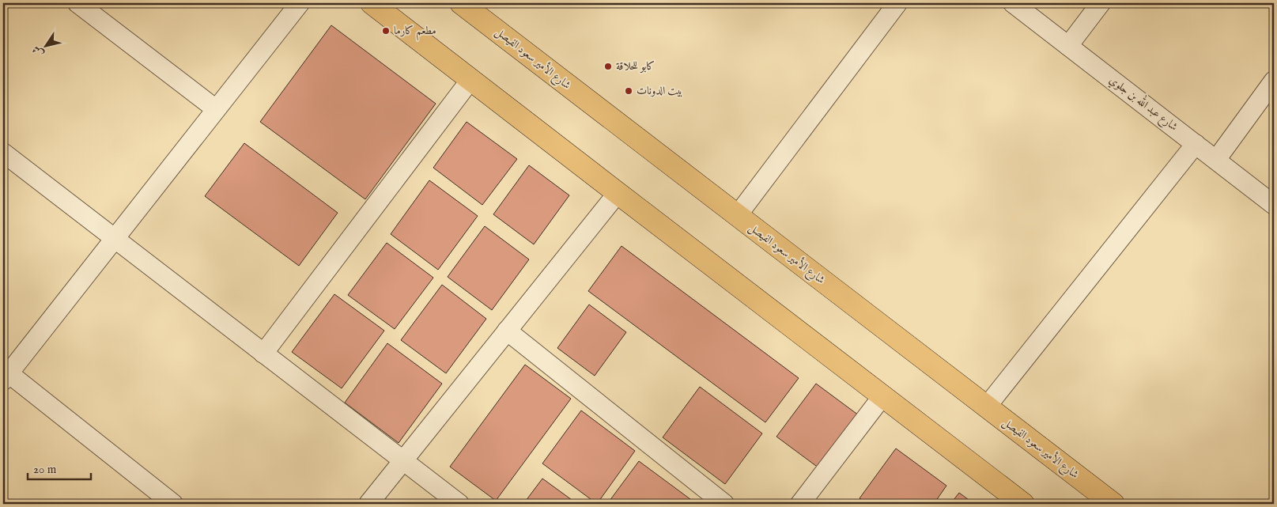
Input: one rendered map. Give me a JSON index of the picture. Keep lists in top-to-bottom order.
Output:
{
  "streets": {
    "main road": ["شارع الأمير سعود الفيصل"],
    "street": ["شارع عبد الله بن جلوي"]
  },
  "places": ["مطعم كارما", "كابو للحلاقة", "بيت الدونات"],
  "scale_bar": "20 m",
  "north": "bottom left"
}
